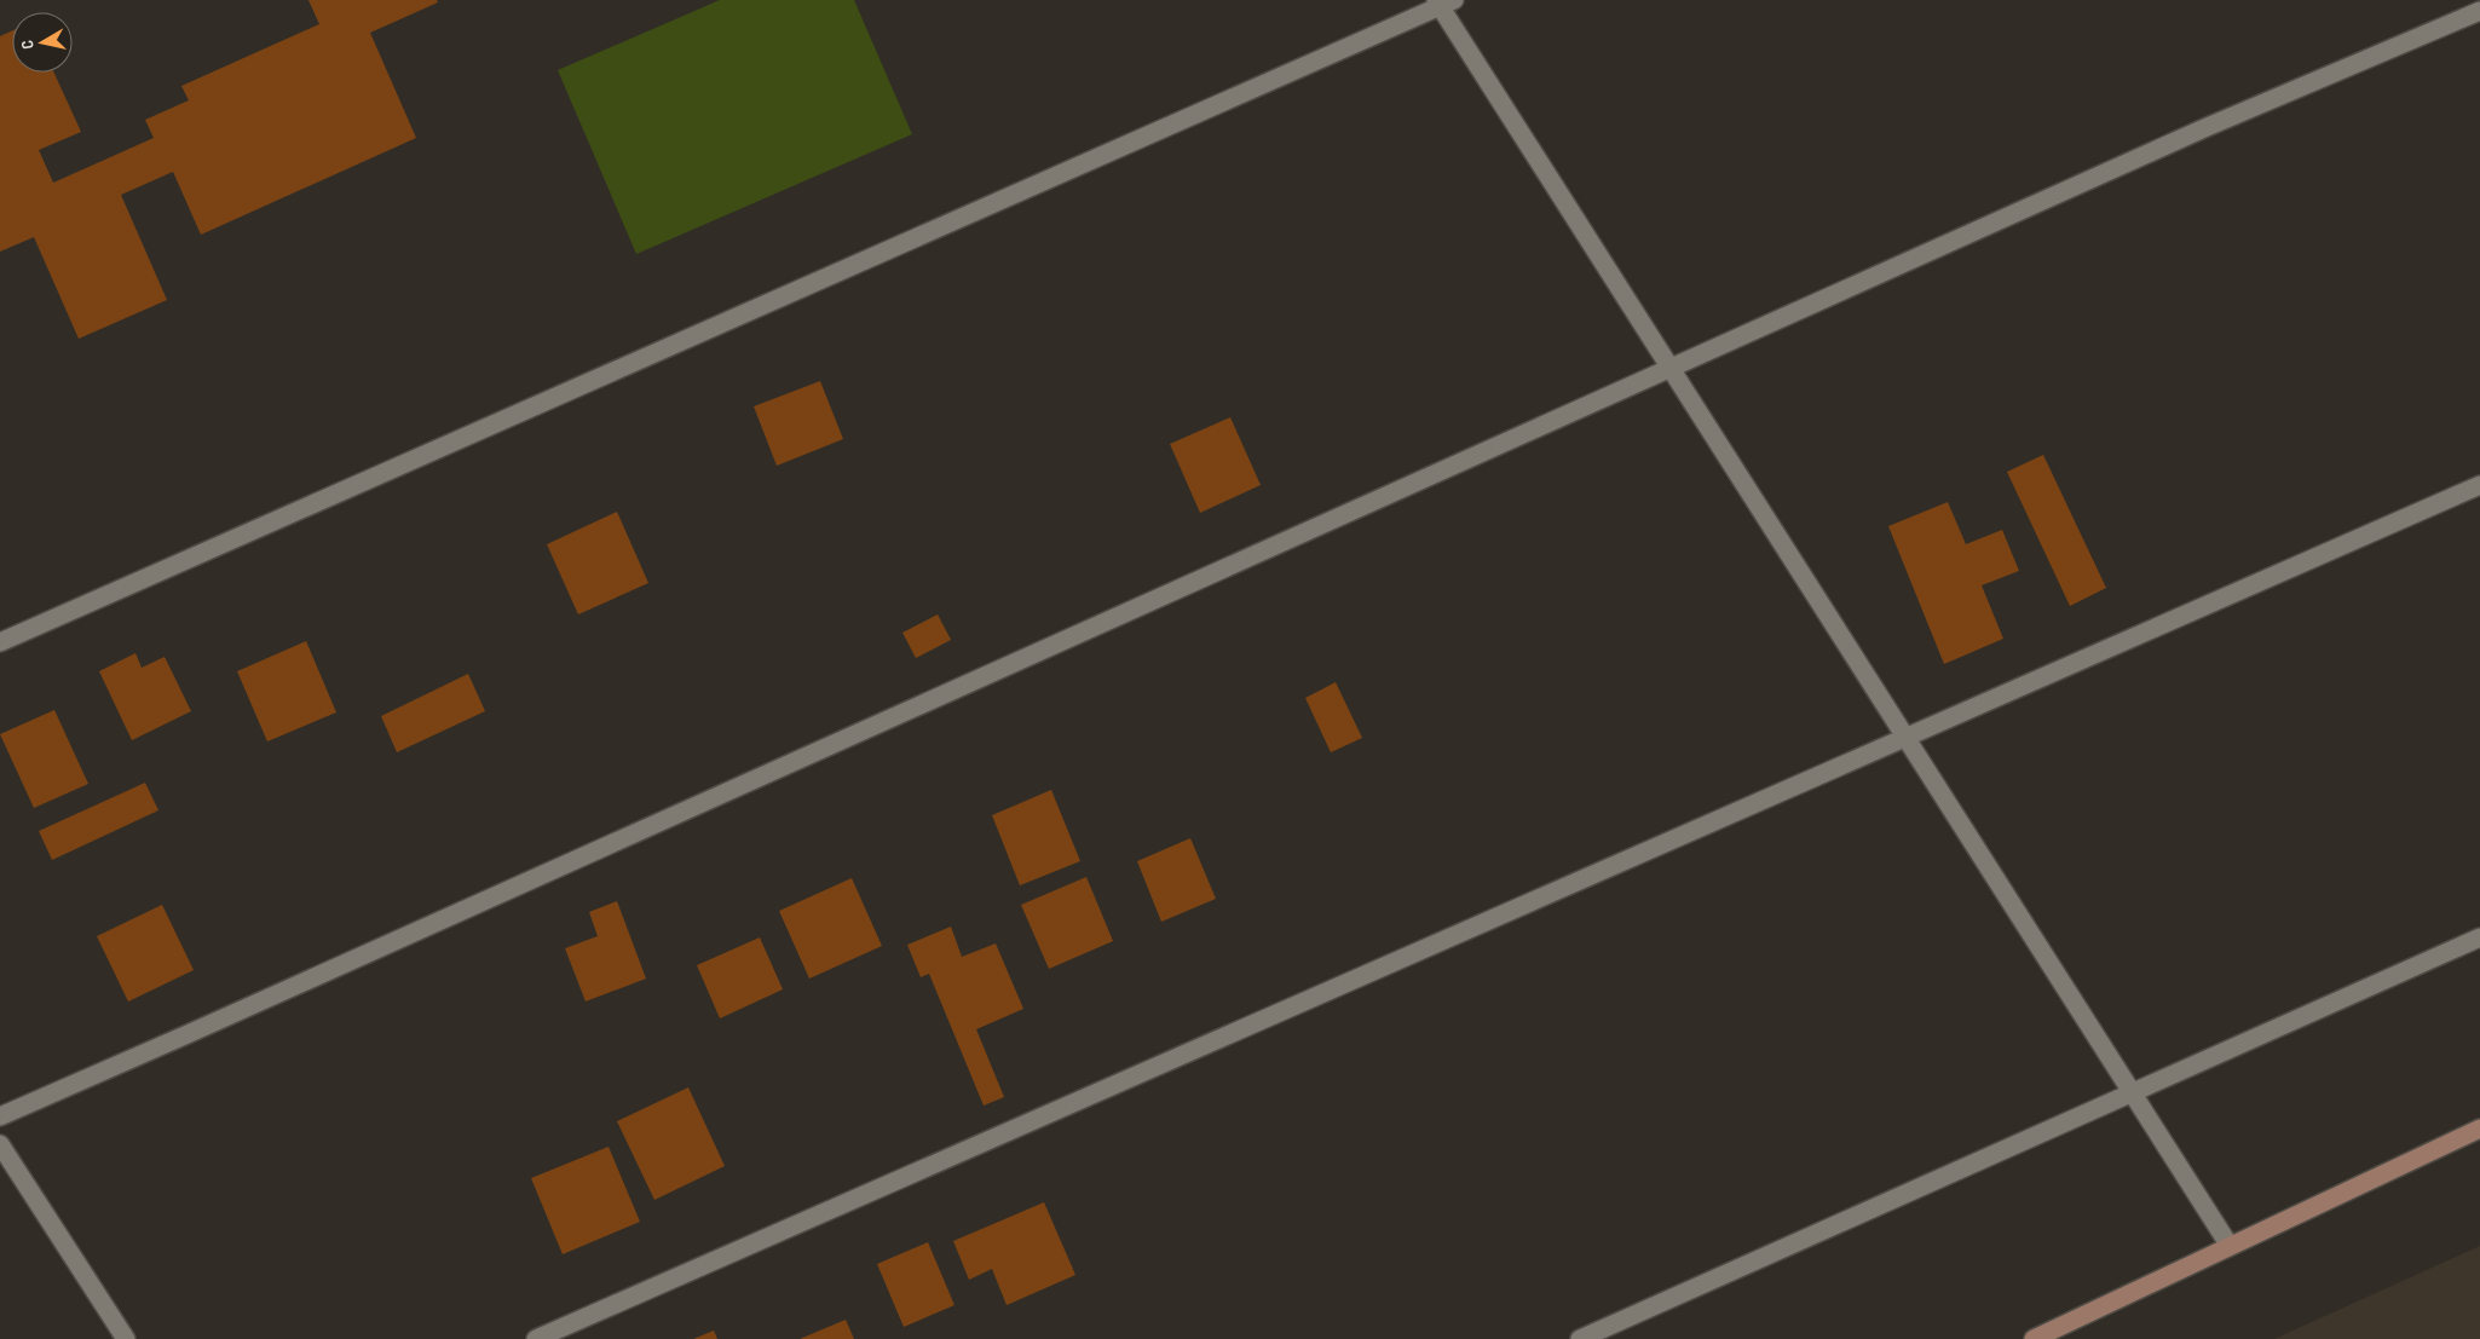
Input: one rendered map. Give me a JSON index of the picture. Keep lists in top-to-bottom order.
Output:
{
  "north": "left"
}
